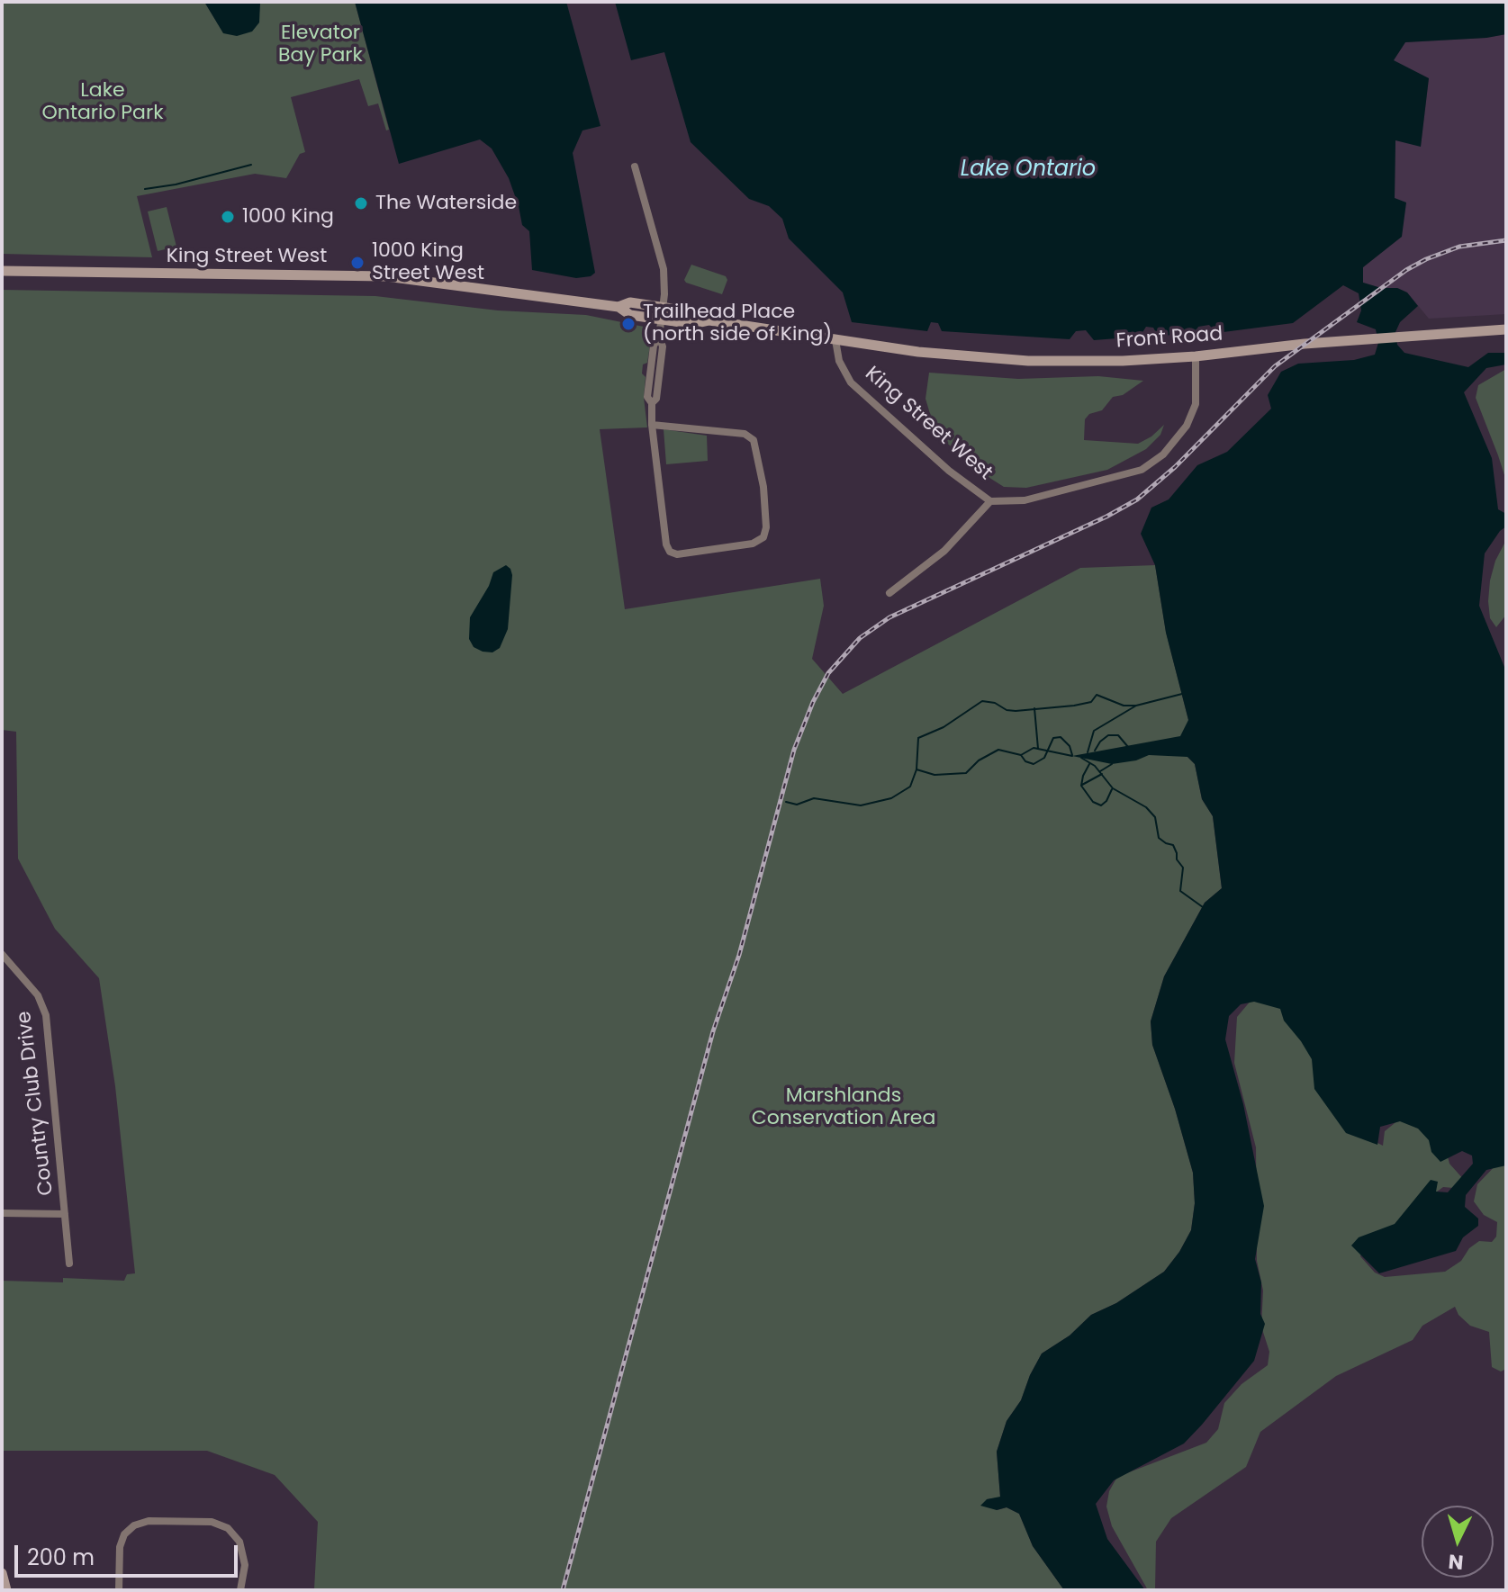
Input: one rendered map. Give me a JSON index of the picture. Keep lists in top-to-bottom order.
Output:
{
  "streets": {
    "main road": ["King Street West", "Front Road"],
    "street": ["Country Club Drive"]
  },
  "crossings": [
    ["King Street West", "Front Road"]
  ],
  "water": ["Lake Ontario"],
  "parks": ["Elevator Bay Park", "Lake Ontario Park", "Marshlands Conservation Area"],
  "places": [
    "The Waterside",
    "1000 King",
    "1000 King Street West",
    "Trailhead Place (north side of King)"
  ],
  "scale_bar": "200 m",
  "north": "bottom"
}
